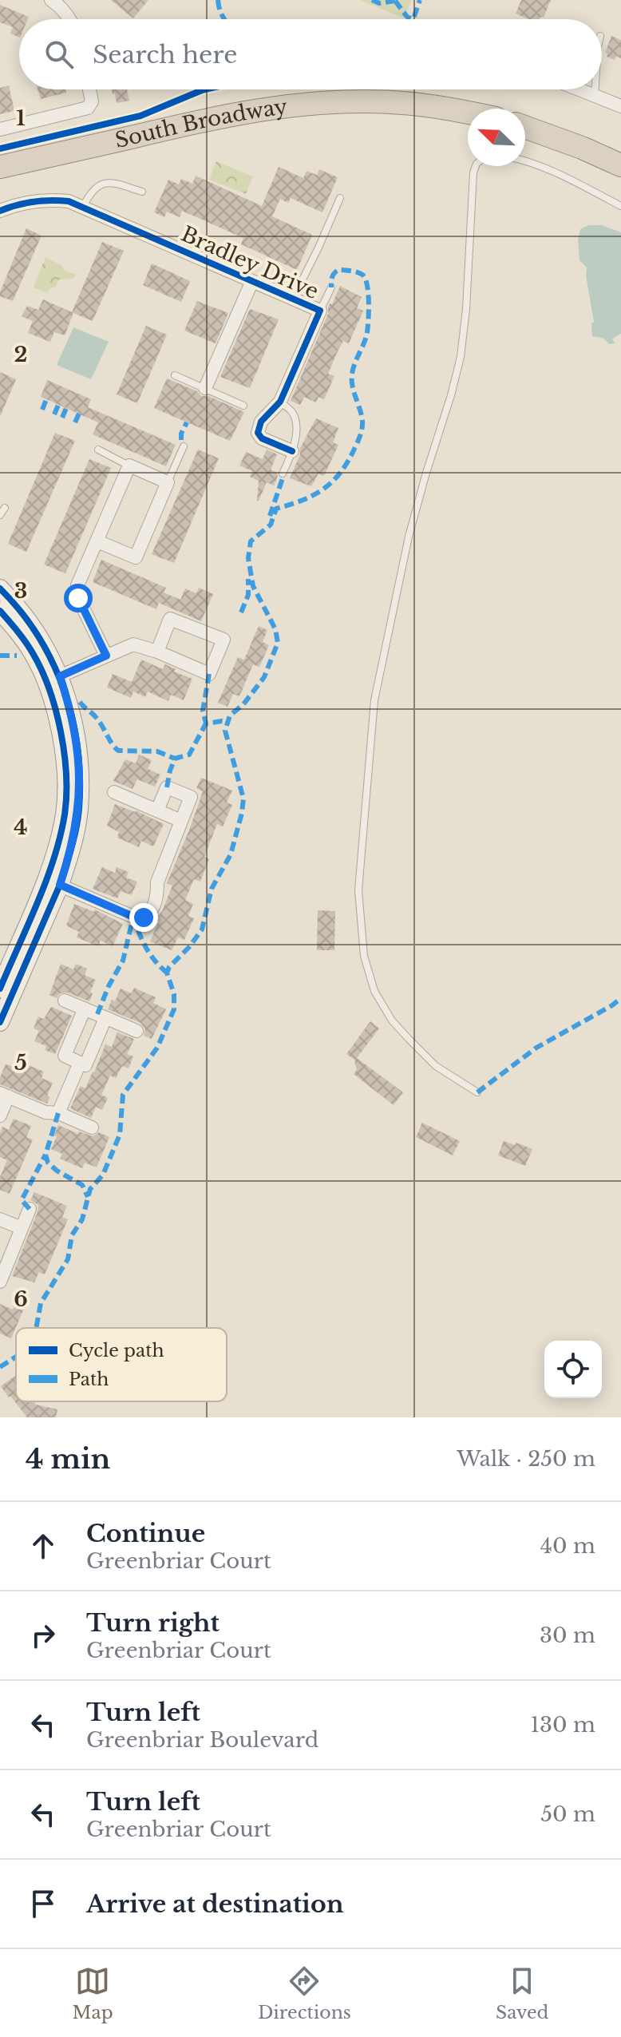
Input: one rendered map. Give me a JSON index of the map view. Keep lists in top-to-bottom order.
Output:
{
  "streets": {
    "highway": ["South Broadway"],
    "street": ["Bradley Drive"]
  },
  "legend": ["Cycle path", "Path"],
  "north": "top left",
  "page": {
    "search": "Search here",
    "heading": ["4 min", "Walk · 250 m"],
    "list": [
      ["Continue", "Greenbriar Court", "40 m"],
      ["Turn right", "Greenbriar Court", "30 m"],
      ["Turn left", "Greenbriar Boulevard", "130 m"],
      ["Turn left", "Greenbriar Court", "50 m"],
      "Arrive at destination"
    ],
    "nav": ["Map", "Directions", "Saved"]
  },
  "grid": {
    "rows": [
      "1",
      "2",
      "3",
      "4",
      "5",
      "6"
    ]
  }
}
